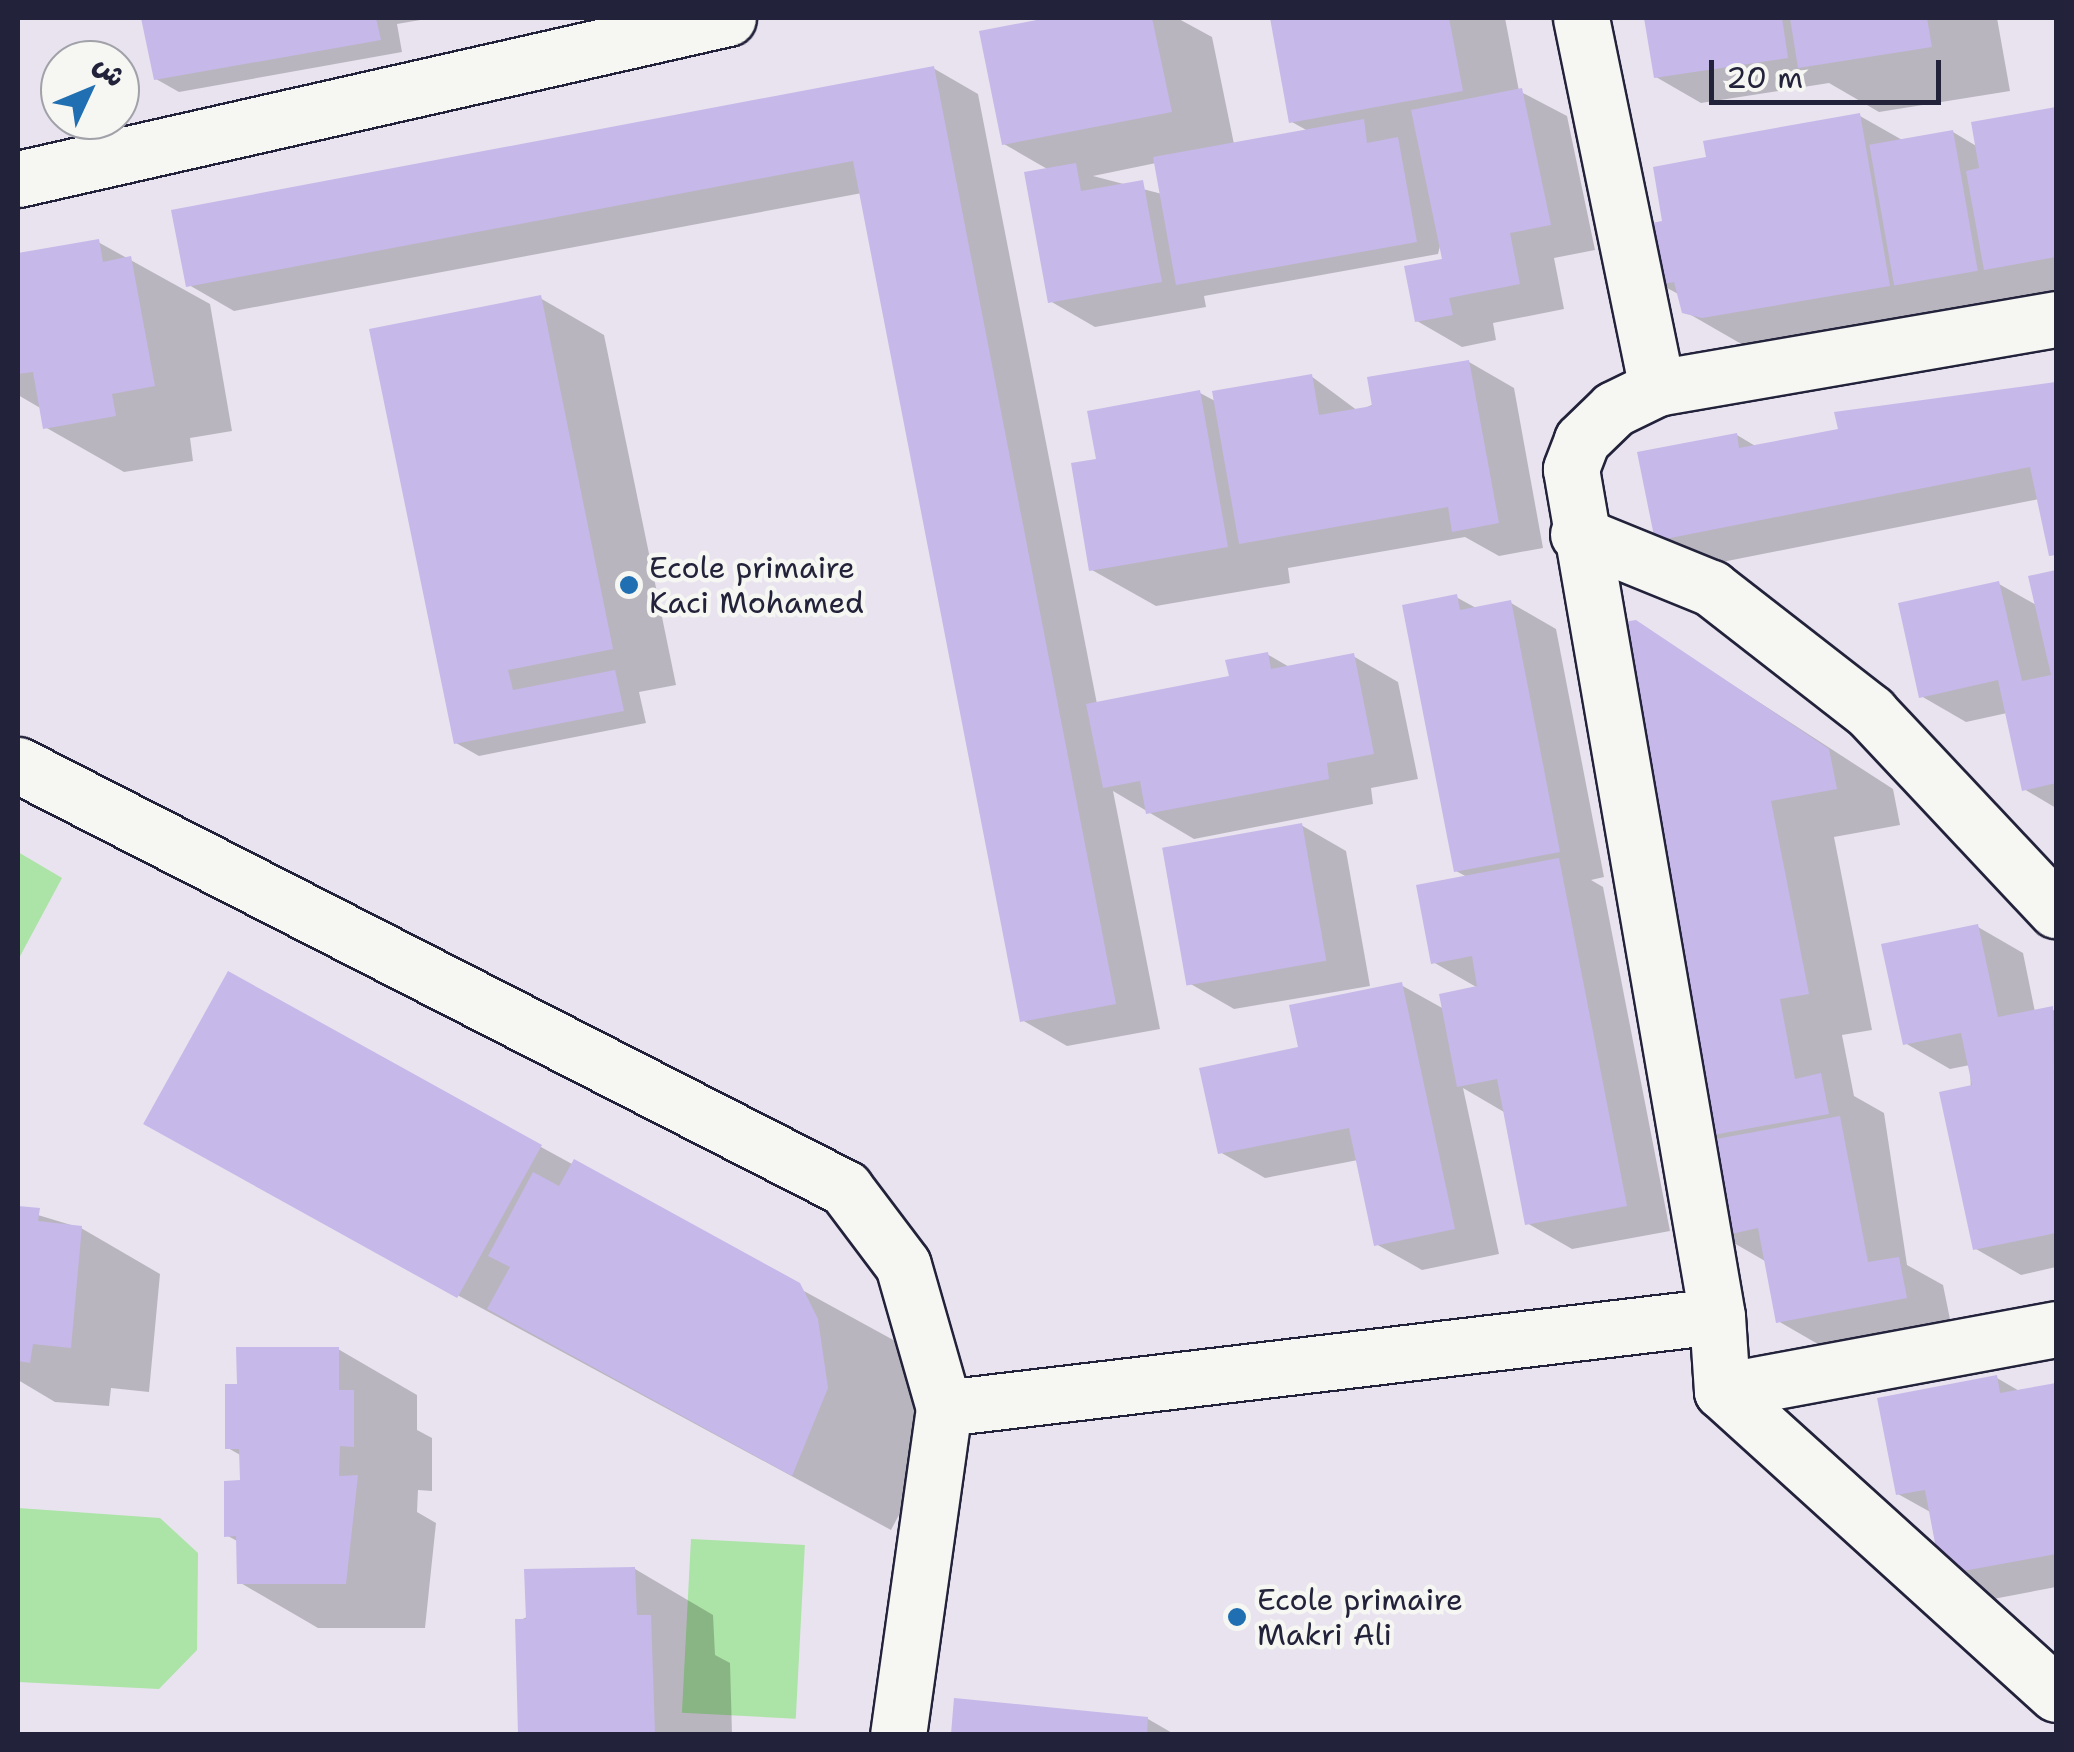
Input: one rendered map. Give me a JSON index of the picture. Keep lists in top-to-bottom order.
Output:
{
  "places": ["Ecole primaire Kaci Mohamed", "Ecole primaire Makri Ali"],
  "scale_bar": "20 m",
  "north": "top right"
}
